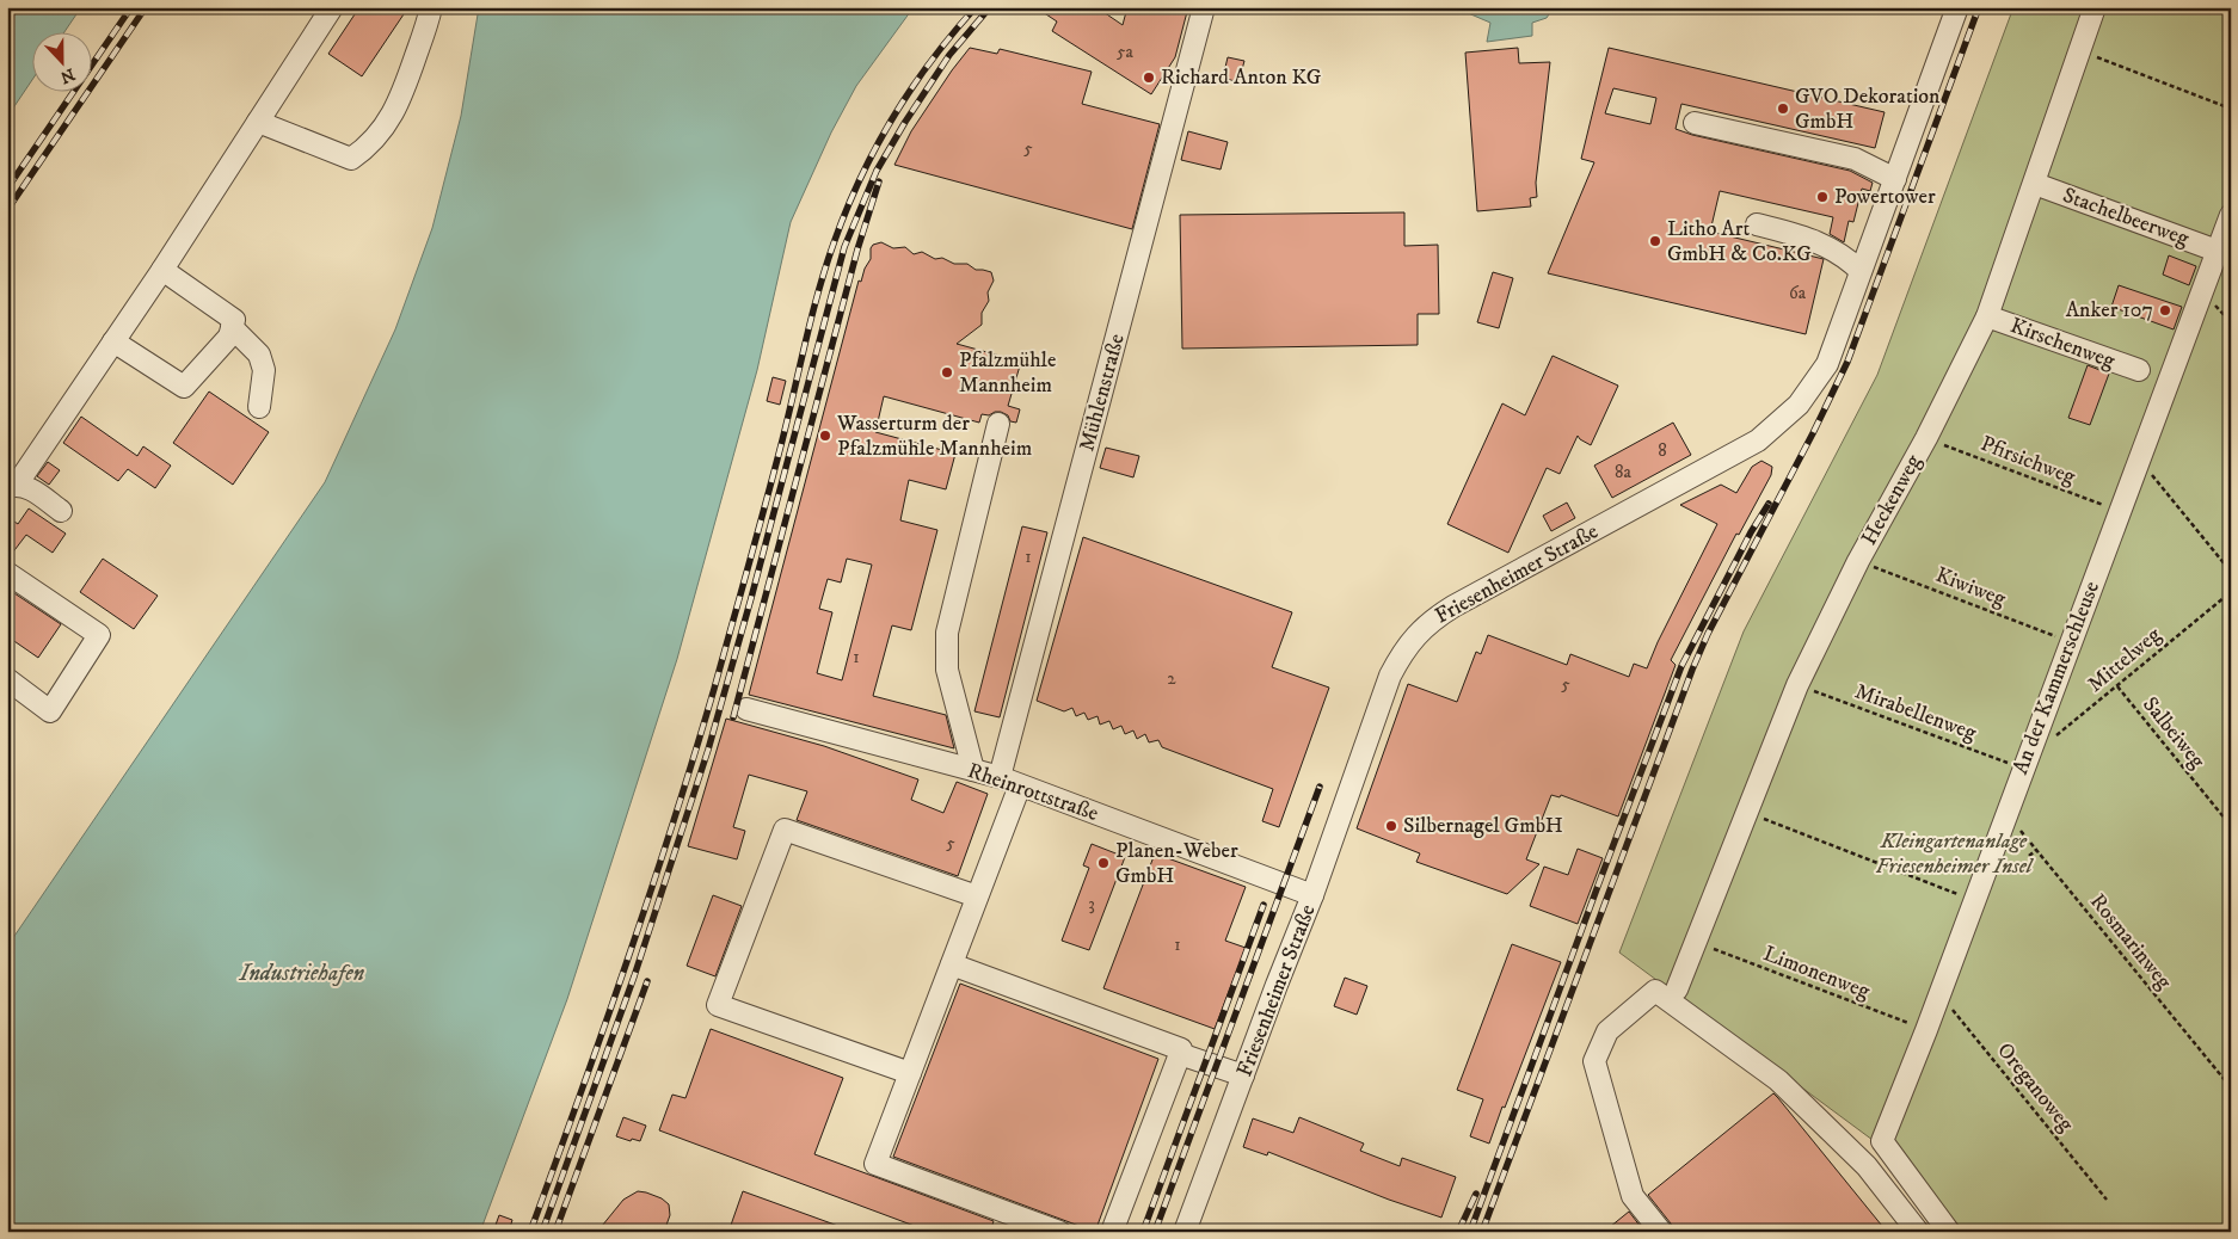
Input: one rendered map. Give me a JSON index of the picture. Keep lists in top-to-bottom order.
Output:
{
  "streets": {
    "street": [
      "Stachelbeerweg",
      "Kirschenweg",
      "Mühlenstraße",
      "Heckenweg",
      "Friesenheimer Straße",
      "An der Kammerschleuse",
      "Rheinrottstraße"
    ],
    "path": [
      "Pfirsichweg",
      "Kiwiweg",
      "Mittelweg",
      "Mirabellenweg",
      "Salbeiweg",
      "Rosmarinweg",
      "Limonenweg",
      "Oreganoweg"
    ]
  },
  "crossings": [
    ["Stachelbeerweg", "Heckenweg"],
    ["Stachelbeerweg", "An der Kammerschleuse"],
    ["Kirschenweg", "Heckenweg"],
    ["Mühlenstraße", "Rheinrottstraße"],
    ["Pfirsichweg", "Heckenweg"],
    ["Pfirsichweg", "An der Kammerschleuse"],
    ["Heckenweg", "Kiwiweg"],
    ["Heckenweg", "Mirabellenweg"],
    ["Heckenweg", "Limonenweg"],
    ["Friesenheimer Straße", "Rheinrottstraße"],
    ["Kiwiweg", "An der Kammerschleuse"],
    ["Mittelweg", "An der Kammerschleuse"],
    ["Mittelweg", "Salbeiweg"],
    ["An der Kammerschleuse", "Mirabellenweg"],
    ["An der Kammerschleuse", "Rosmarinweg"],
    ["An der Kammerschleuse", "Limonenweg"],
    ["An der Kammerschleuse", "Oreganoweg"]
  ],
  "water": ["Industriehafen"],
  "parks": ["Kleingartenanlage Friesenheimer Insel"],
  "places": [
    "Richard Anton KG",
    "GVO Dekoration GmbH",
    "Powertower",
    "Litho Art GmbH & Co.KG",
    "Anker 107",
    "Pfalzmühle Mannheim",
    "Wasserturm der Pfalzmühle Mannheim",
    "Silbernagel GmbH",
    "Planen-Weber GmbH"
  ],
  "house_numbers": [
    "5a",
    "5",
    "6a",
    "8",
    "8a",
    "1",
    "1",
    "2",
    "5",
    "5",
    "3",
    "1"
  ],
  "north": "bottom"
}
